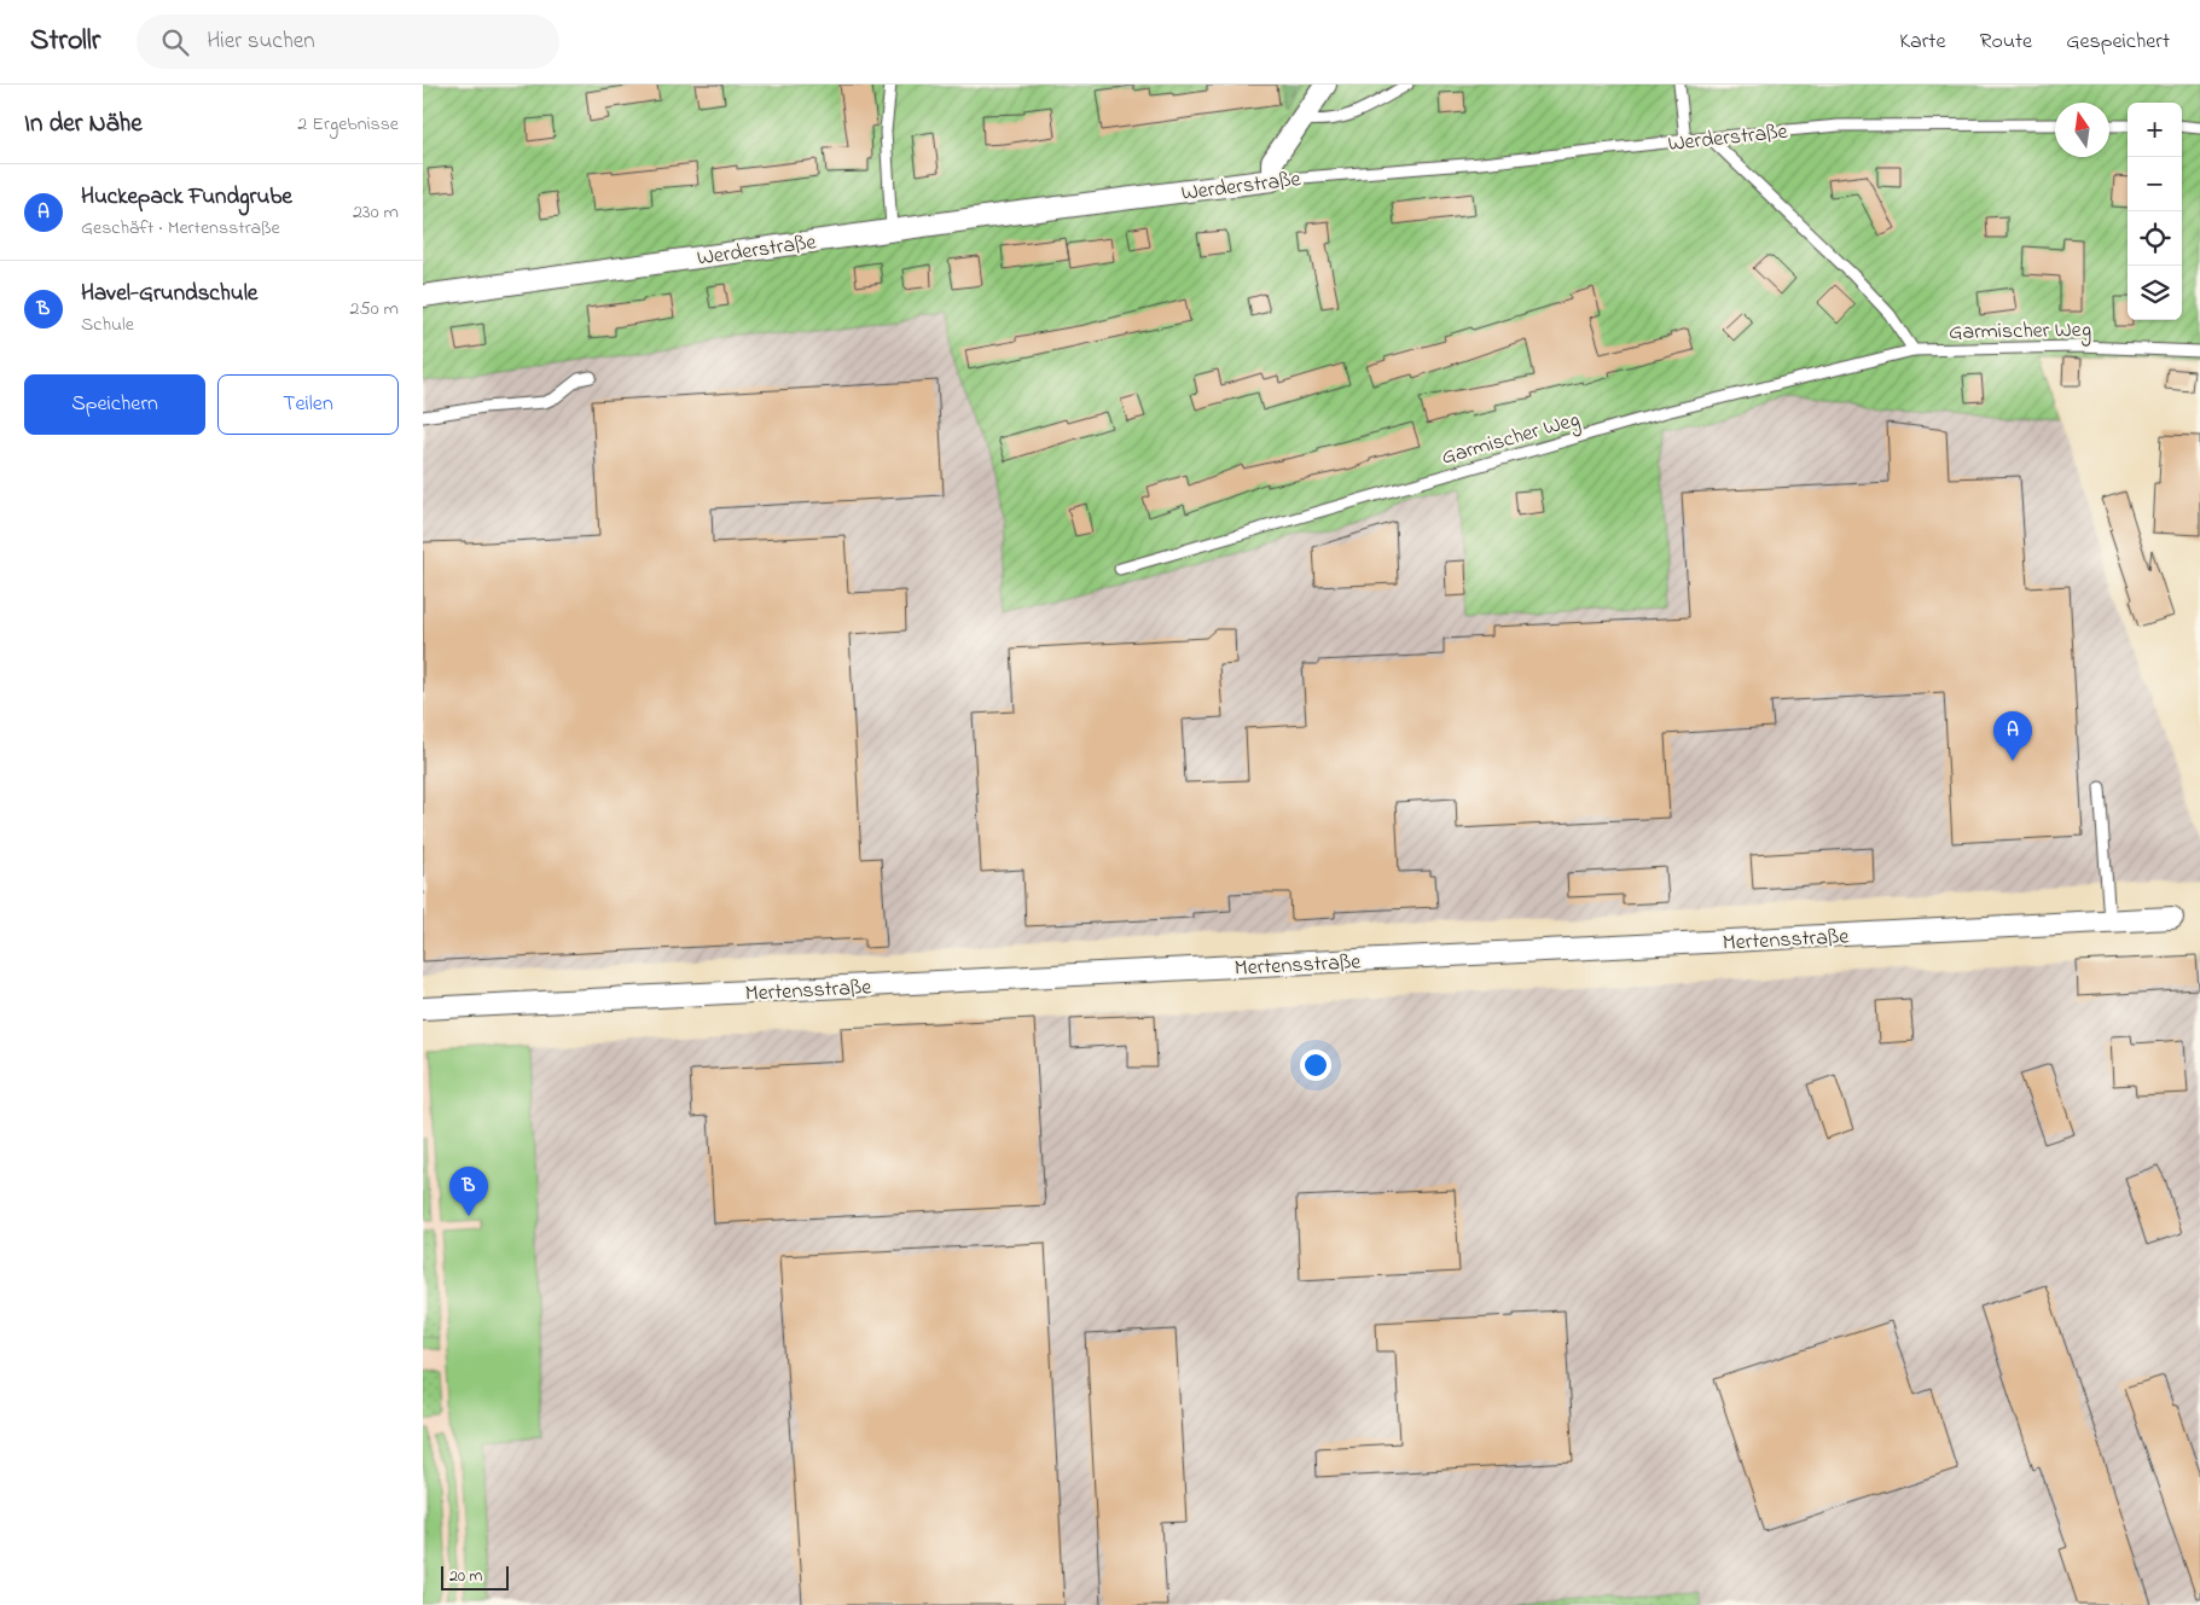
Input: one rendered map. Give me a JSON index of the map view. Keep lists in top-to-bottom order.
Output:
{
  "streets": {
    "street": ["Werderstraße", "Mertensstraße"],
    "lane": ["Garmischer Weg"]
  },
  "scale_bar": "20 m",
  "north": "top",
  "page": {
    "header": "Strollr",
    "search": "Hier suchen",
    "nav": ["Karte", "Route", "Gespeichert"],
    "heading": ["In der Nähe", "2 Ergebnisse"],
    "map_buttons": ["+", "−"],
    "list": [
      {
        "mark": "A",
        "name": "Huckepack Fundgrube",
        "note": "Geschäft · Mertensstraße",
        "value": "230 m"
      },
      {
        "mark": "B",
        "name": "Havel-Grundschule",
        "note": "Schule",
        "value": "250 m"
      }
    ],
    "buttons": ["Speichern", "Teilen"],
    "pins": ["A", "B"],
    "scale": "20 m"
  }
}
